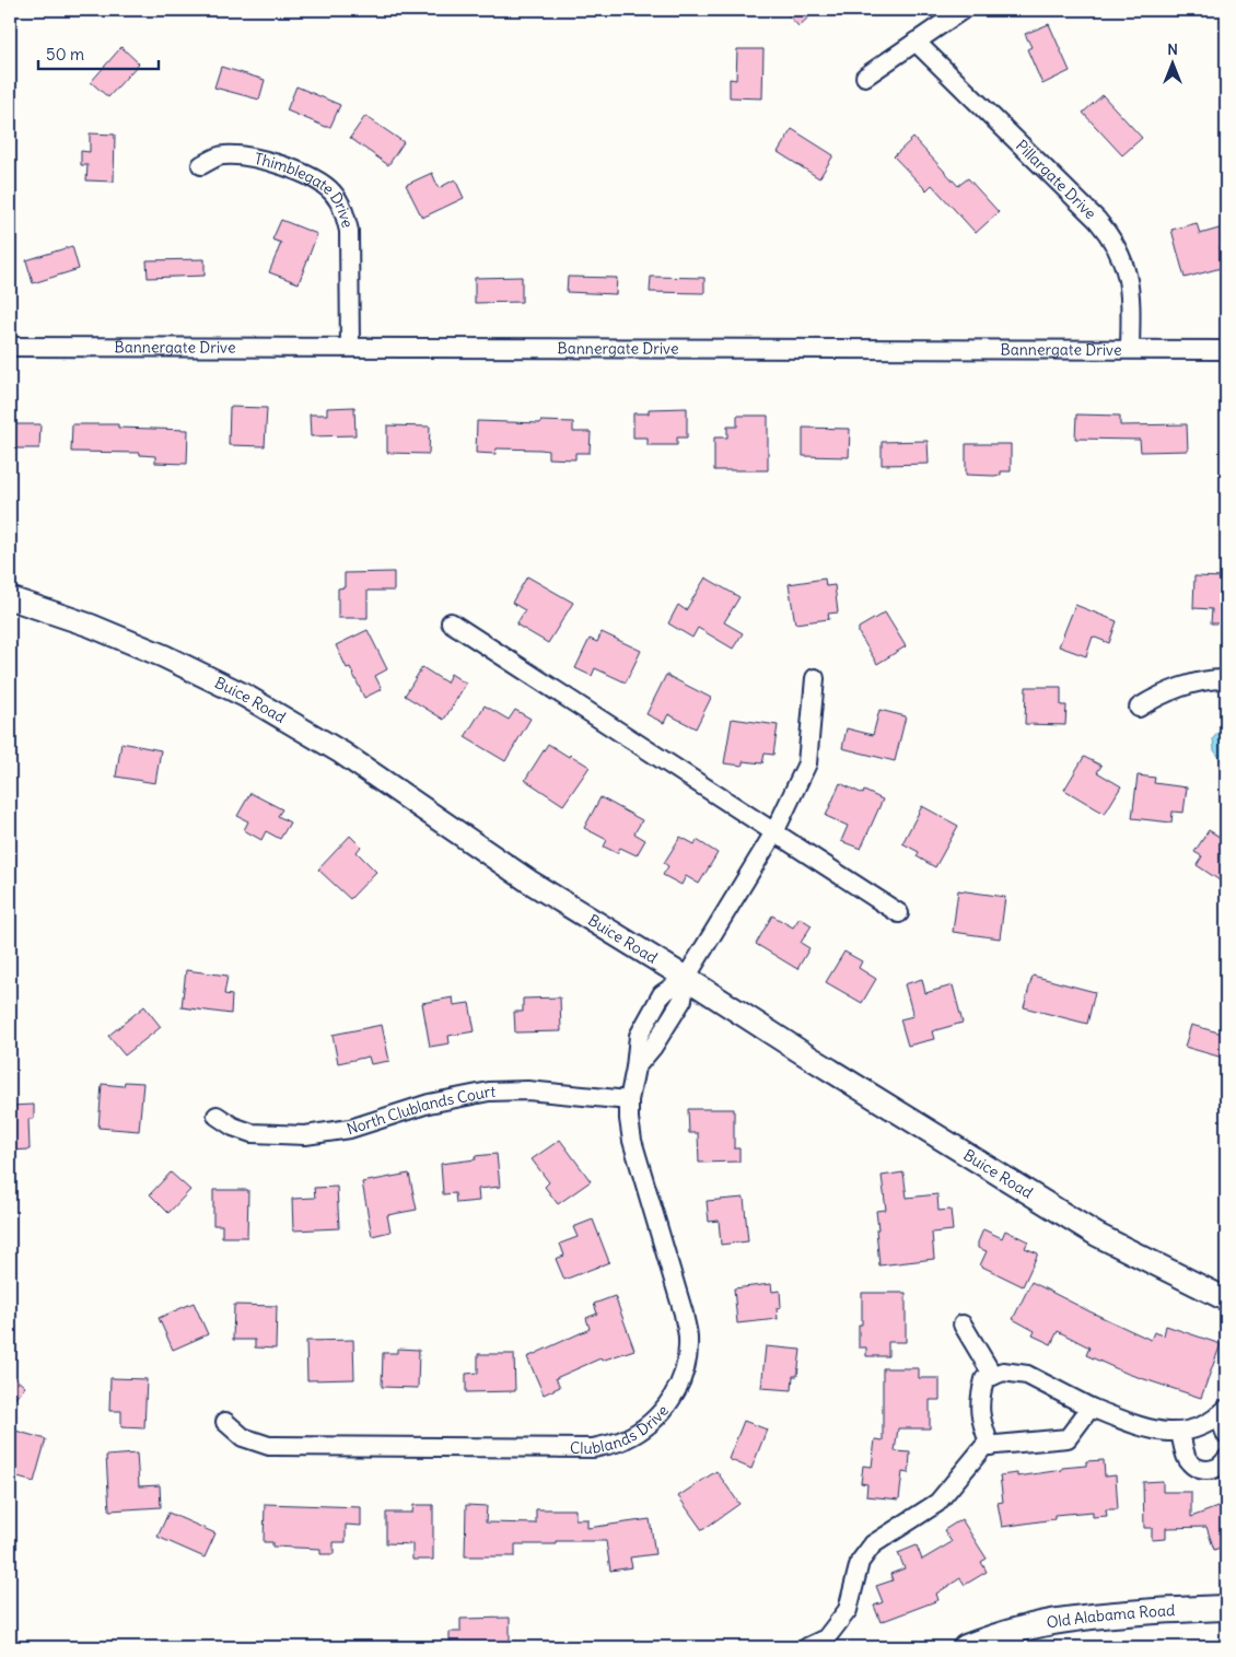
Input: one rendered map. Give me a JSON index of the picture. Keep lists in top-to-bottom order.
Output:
{
  "streets": {
    "main road": ["Old Alabama Road"],
    "street": [
      "Pillargate Drive",
      "Thimblegate Drive",
      "Bannergate Drive",
      "Buice Road",
      "North Clublands Court",
      "Clublands Drive"
    ]
  },
  "crossings": [
    ["Pillargate Drive", "Bannergate Drive"],
    ["Thimblegate Drive", "Bannergate Drive"],
    ["Buice Road", "Clublands Drive"],
    ["North Clublands Court", "Clublands Drive"]
  ],
  "scale_bar": "50 m",
  "north": "top"
}
